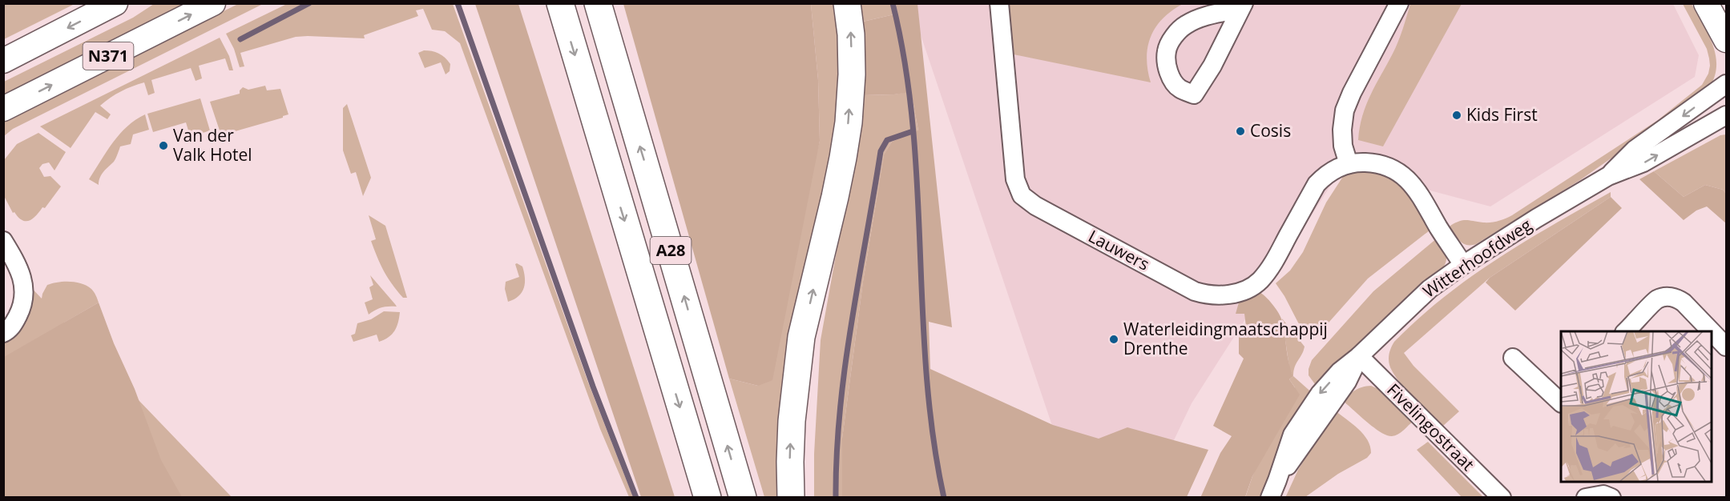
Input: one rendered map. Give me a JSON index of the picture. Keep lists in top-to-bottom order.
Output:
{
  "streets": {
    "highway": ["A28"],
    "main road": ["N371"],
    "street": ["Lauwers", "Witterhoofdweg", "Fivelingostraat"]
  },
  "crossings": [
    ["Lauwers", "Witterhoofdweg"],
    ["Witterhoofdweg", "Fivelingostraat"]
  ],
  "places": [
    "Kids First",
    "Cosis",
    "Van der Valk Hotel",
    "Waterleidingmaatschappij Drenthe"
  ]
}
